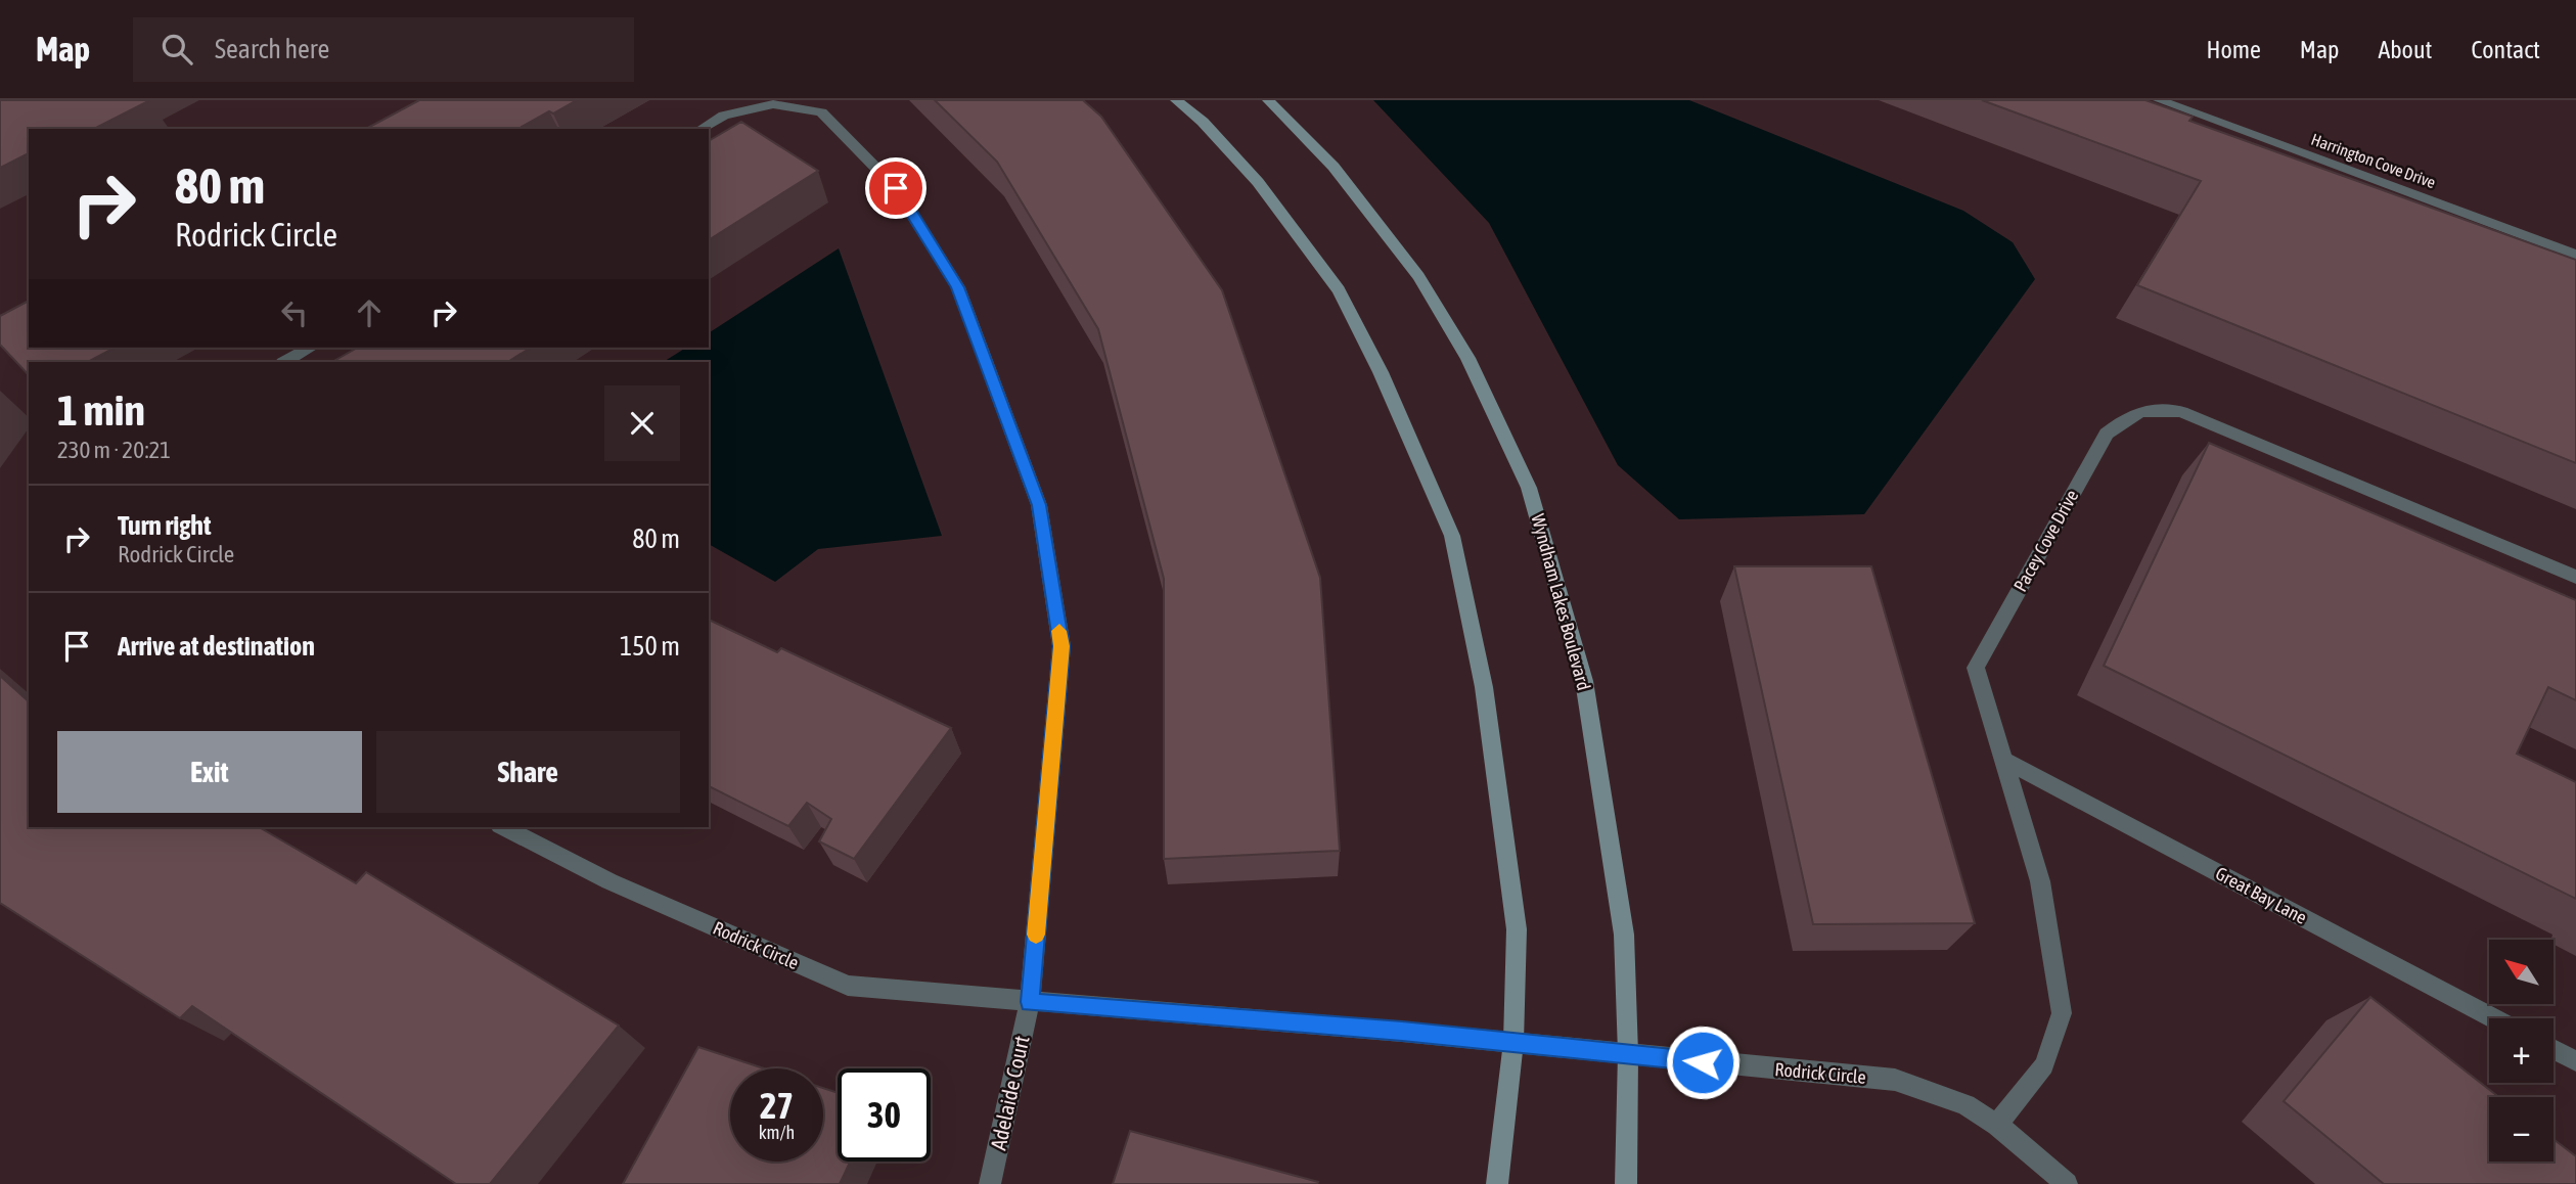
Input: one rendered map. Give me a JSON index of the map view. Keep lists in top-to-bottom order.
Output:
{
  "streets": {
    "street": [
      "Harrington Cove Drive",
      "Pacey Cove Drive",
      "Wyndham Lakes Boulevard",
      "Great Bay Lane",
      "Rodrick Circle",
      "Adelaide Court"
    ]
  },
  "crossings": [
    ["Pacey Cove Drive", "Great Bay Lane"],
    ["Pacey Cove Drive", "Rodrick Circle"],
    ["Wyndham Lakes Boulevard", "Rodrick Circle"],
    ["Rodrick Circle", "Adelaide Court"]
  ],
  "north": "top left",
  "page": {
    "header": "Map",
    "search": "Search here",
    "nav": [
      "Home",
      "Map",
      "About",
      "Contact"
    ],
    "turn": ["80 m", "Rodrick Circle"],
    "heading": ["1 min", "230 m · 20:21"],
    "list": [
      {
        "name": "Turn right",
        "note": "Rodrick Circle",
        "value": "80 m"
      },
      {
        "name": "Arrive at destination",
        "value": "150 m"
      }
    ],
    "buttons": ["Exit", "Share"],
    "map_buttons": ["+", "−"],
    "speed": "27 km/h",
    "limit": "30"
  }
}
